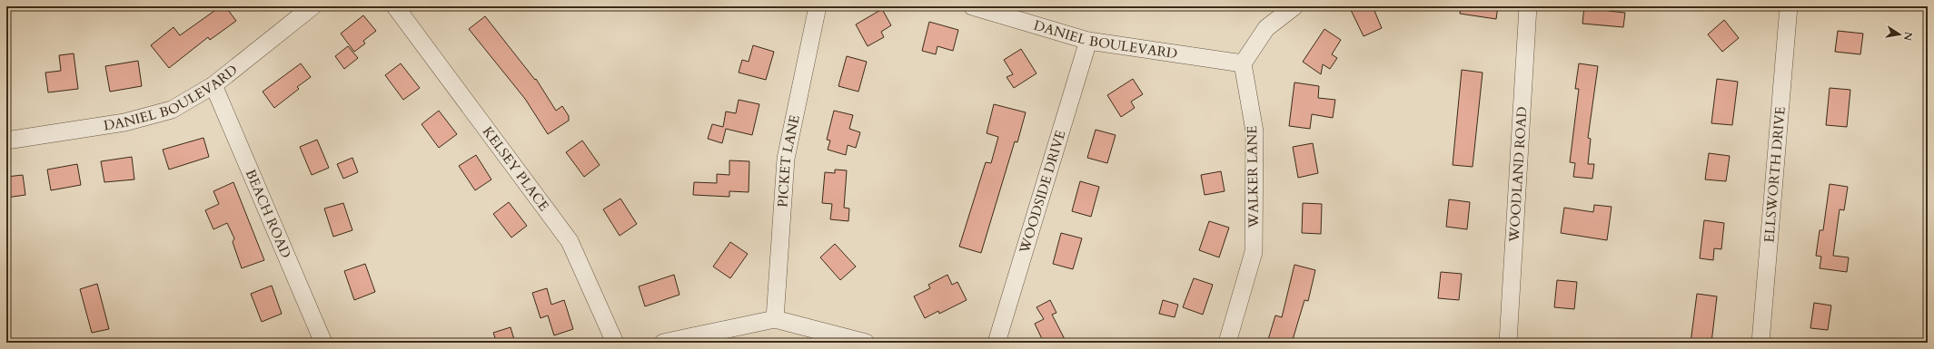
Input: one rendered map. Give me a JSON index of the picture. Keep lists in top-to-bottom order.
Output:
{
  "streets": {
    "street": [
      "DANIEL BOULEVARD",
      "PICKET LANE",
      "KELSEY PLACE",
      "WOODLAND ROAD",
      "ELLSWORTH DRIVE",
      "WALKER LANE",
      "WOODSIDE DRIVE",
      "BEACH ROAD"
    ]
  },
  "crossings": [
    ["DANIEL BOULEVARD", "WALKER LANE"],
    ["DANIEL BOULEVARD", "WOODSIDE DRIVE"],
    ["DANIEL BOULEVARD", "BEACH ROAD"]
  ],
  "north": "right"
}
